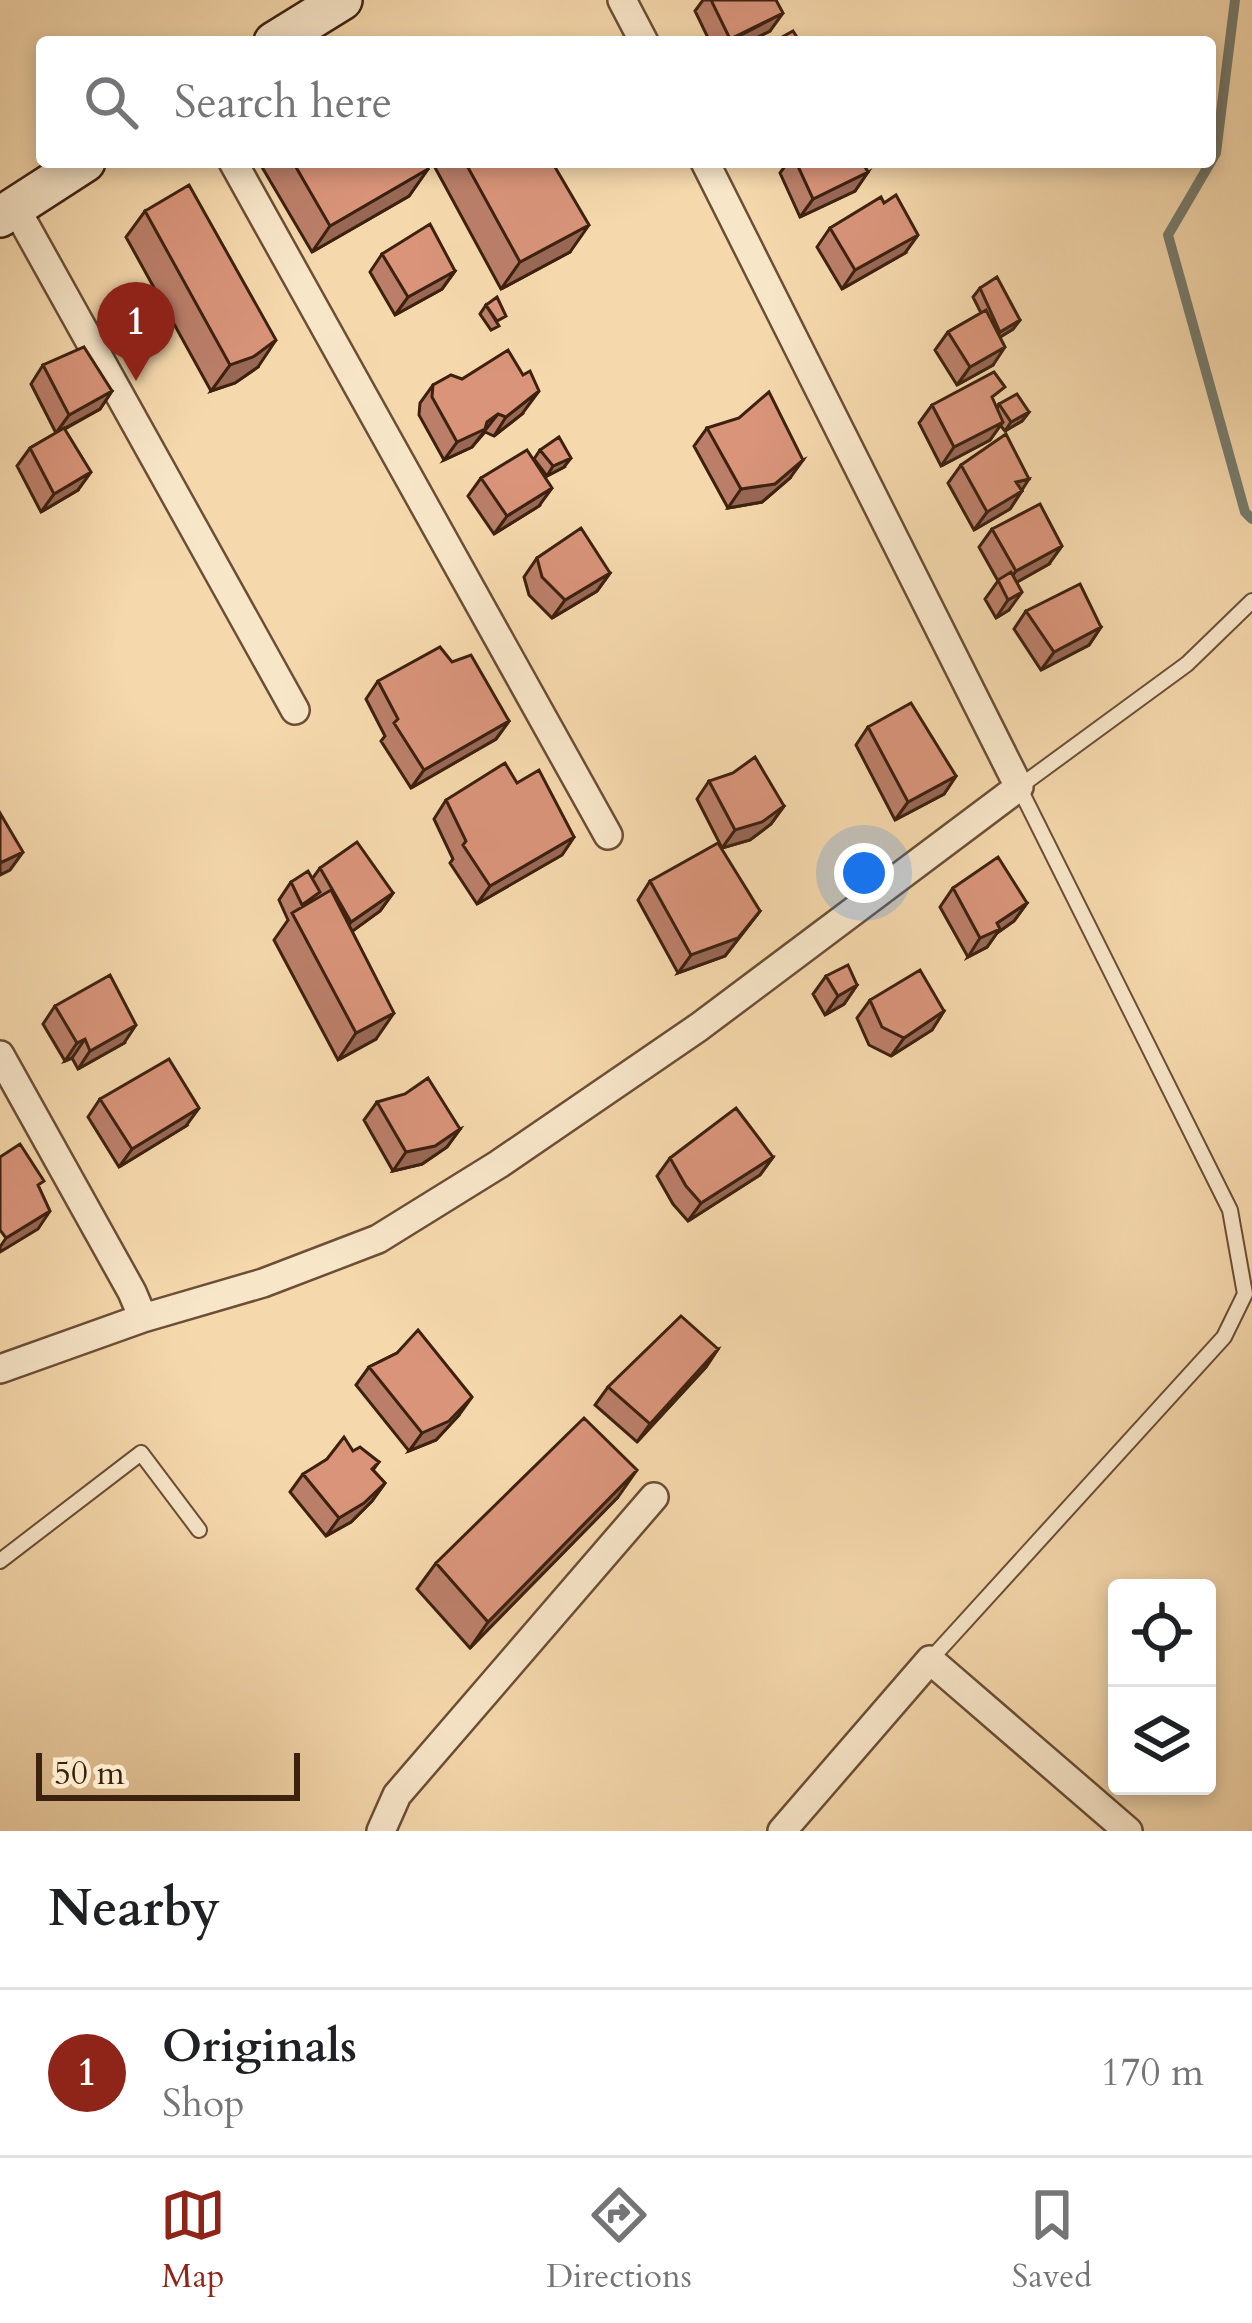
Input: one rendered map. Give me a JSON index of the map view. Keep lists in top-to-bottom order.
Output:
{
  "scale_bar": "50 m",
  "page": {
    "search": "Search here",
    "pins": "1",
    "scale": "50 m",
    "heading": "Nearby",
    "list": [
      {
        "mark": "1",
        "name": "Originals",
        "note": "Shop",
        "value": "170 m"
      }
    ],
    "nav": ["Map", "Directions", "Saved"]
  }
}
